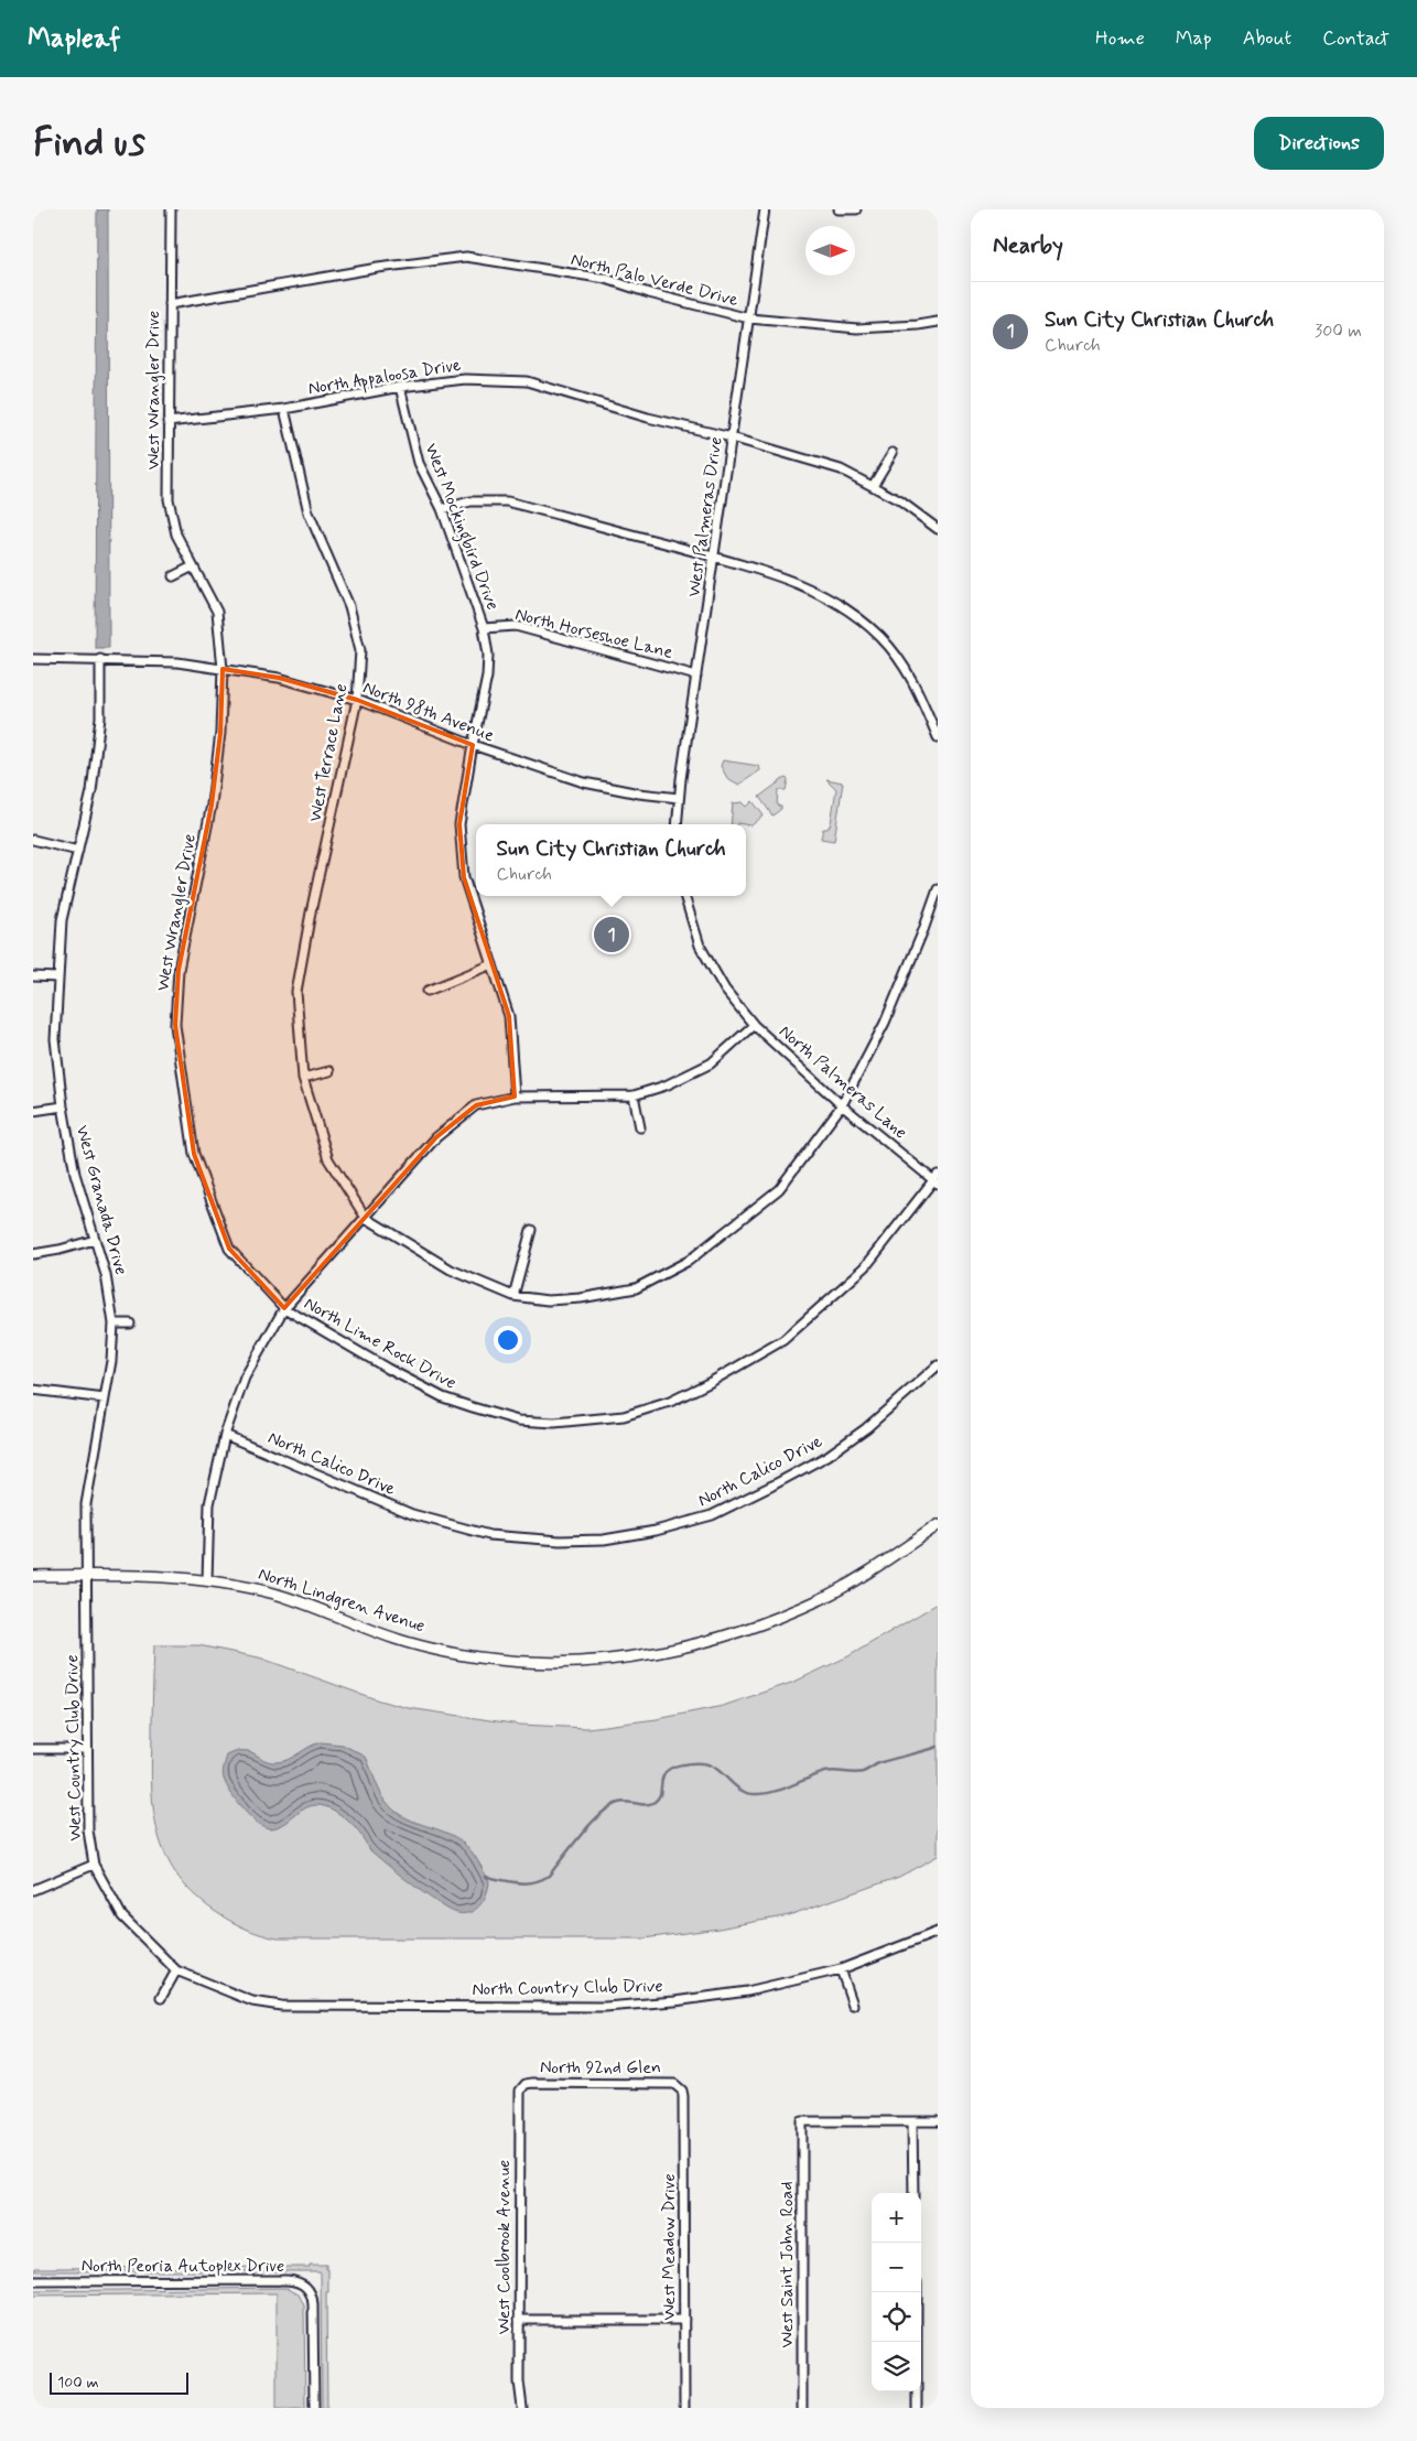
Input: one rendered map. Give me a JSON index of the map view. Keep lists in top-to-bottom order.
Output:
{
  "streets": {
    "street": [
      "North Palo Verde Drive",
      "North Appaloosa Drive",
      "West Wrangler Drive",
      "West Palmeras Drive",
      "West Mockingbird Drive",
      "North Horseshoe Lane",
      "North 98th Avenue",
      "West Terrace Lane",
      "North Palmeras Lane",
      "West Granada Drive",
      "North Lime Rock Drive",
      "North Calico Drive",
      "North Lindgren Avenue",
      "West Country Club Drive",
      "North Country Club Drive",
      "North 92nd Glen",
      "West Coolbrook Avenue",
      "West Meadow Drive",
      "West Saint John Road",
      "North Peoria Autoplex Drive"
    ]
  },
  "crossings": [
    ["North Palo Verde Drive", "West Wrangler Drive"],
    ["North Palo Verde Drive", "West Palmeras Drive"],
    ["North Appaloosa Drive", "West Wrangler Drive"],
    ["North Appaloosa Drive", "West Palmeras Drive"],
    ["North Appaloosa Drive", "West Mockingbird Drive"],
    ["North Appaloosa Drive", "West Terrace Lane"],
    ["West Wrangler Drive", "North 98th Avenue"],
    ["West Wrangler Drive", "North Lime Rock Drive"],
    ["West Palmeras Drive", "North Horseshoe Lane"],
    ["West Palmeras Drive", "North 98th Avenue"],
    ["West Mockingbird Drive", "North Horseshoe Lane"],
    ["West Mockingbird Drive", "North 98th Avenue"],
    ["North 98th Avenue", "West Terrace Lane"],
    ["North 98th Avenue", "West Granada Drive"],
    ["North Palmeras Lane", "North Lime Rock Drive"],
    ["West Granada Drive", "North Lindgren Avenue"],
    ["West Granada Drive", "West Country Club Drive"],
    ["North Lindgren Avenue", "West Country Club Drive"],
    ["West Country Club Drive", "North Country Club Drive"],
    ["North 92nd Glen", "West Coolbrook Avenue"],
    ["North 92nd Glen", "West Meadow Drive"]
  ],
  "scale_bar": "100 m",
  "north": "right",
  "page": {
    "header": "Mapleaf",
    "nav": [
      "Home",
      "Map",
      "About",
      "Contact"
    ],
    "buttons": "Directions",
    "title": "Find us",
    "heading": "Nearby",
    "list": [
      {
        "mark": "1",
        "name": "Sun City Christian Church",
        "note": "Church",
        "value": "300 m"
      }
    ],
    "popup": ["Sun City Christian Church", "Church"],
    "pins": "1",
    "map_buttons": ["+", "−"],
    "scale": "100 m"
  }
}
